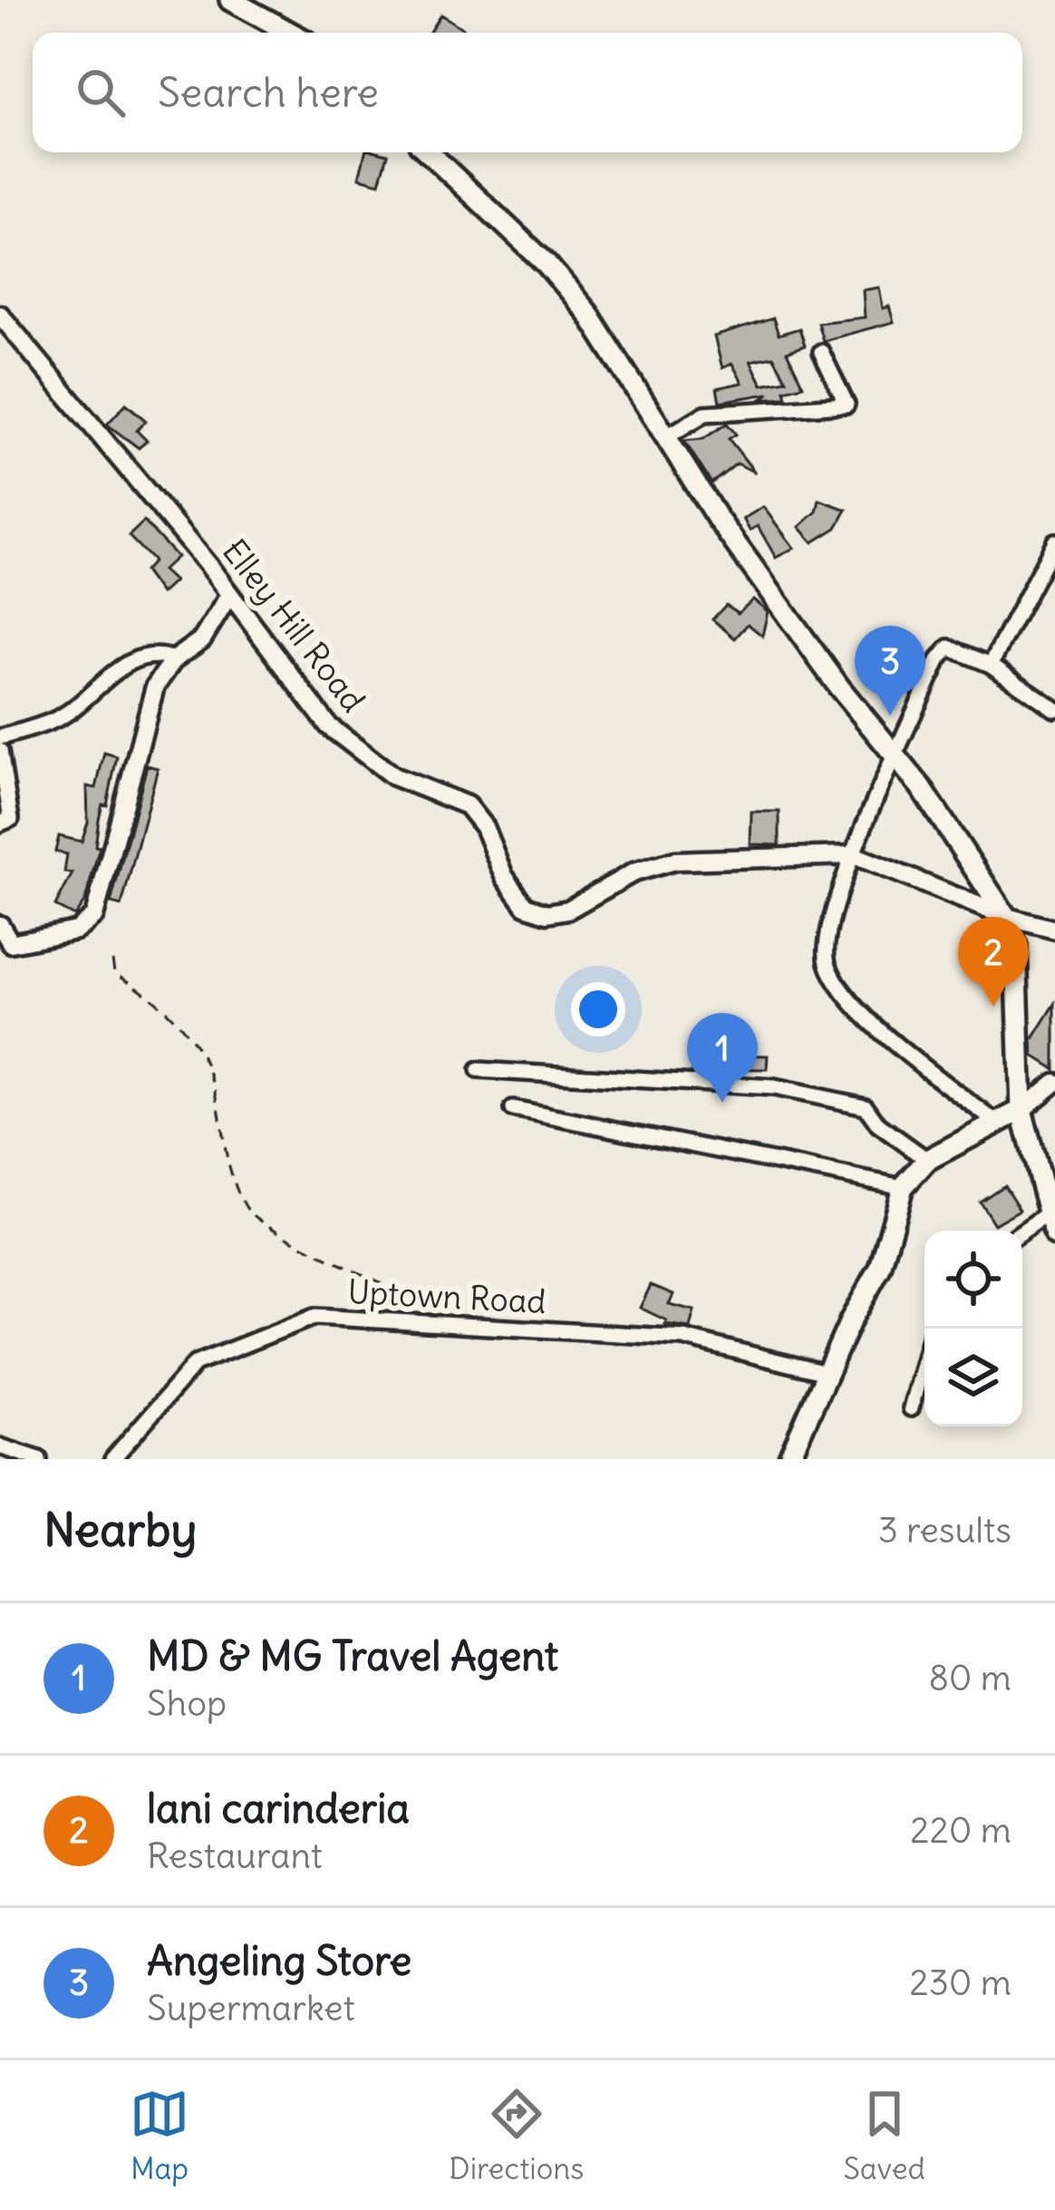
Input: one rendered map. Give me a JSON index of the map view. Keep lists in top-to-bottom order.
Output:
{
  "streets": {
    "street": ["Elley Hill Road", "Uptown Road"]
  },
  "page": {
    "search": "Search here",
    "pins": ["3", "2", "1"],
    "heading": ["Nearby", "3 results"],
    "list": [
      {
        "mark": "1",
        "name": "MD & MG Travel Agent",
        "note": "Shop",
        "value": "80 m"
      },
      {
        "mark": "2",
        "name": "lani carinderia",
        "note": "Restaurant",
        "value": "220 m"
      },
      {
        "mark": "3",
        "name": "Angeling Store",
        "note": "Supermarket",
        "value": "230 m"
      }
    ],
    "nav": ["Map", "Directions", "Saved"]
  }
}
